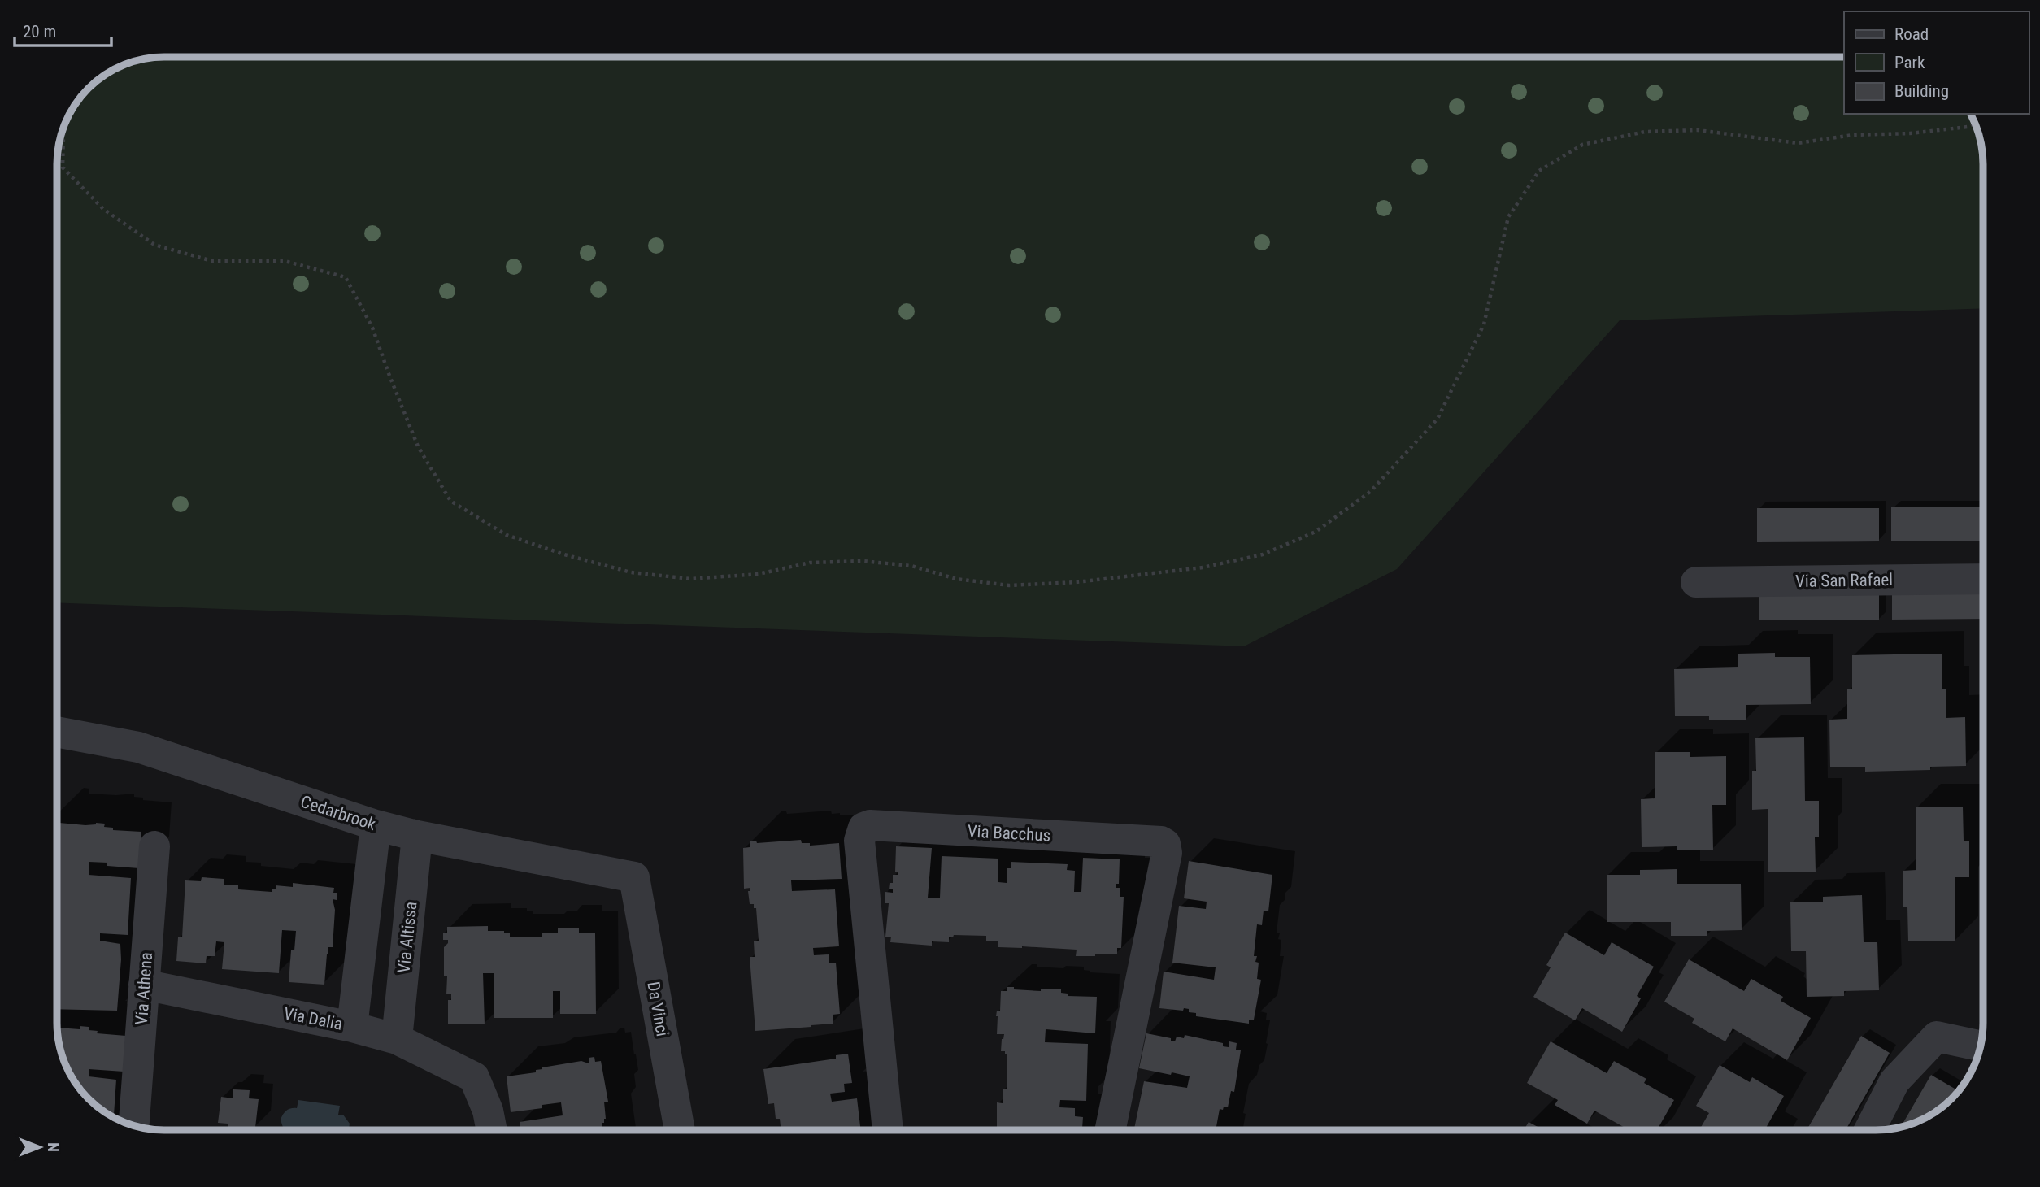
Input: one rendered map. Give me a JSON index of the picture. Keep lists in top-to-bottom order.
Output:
{
  "streets": {
    "street": [
      "Via San Rafael",
      "Cedarbrook",
      "Via Bacchus",
      "Via Altissa",
      "Via Athena",
      "Da Vinci",
      "Via Dalia"
    ]
  },
  "crossings": [
    ["Cedarbrook", "Via Altissa"],
    ["Cedarbrook", "Da Vinci"],
    ["Via Altissa", "Via Dalia"],
    ["Via Athena", "Via Dalia"]
  ],
  "legend": ["Road", "Park", "Building"],
  "scale_bar": "20 m",
  "north": "right"
}
